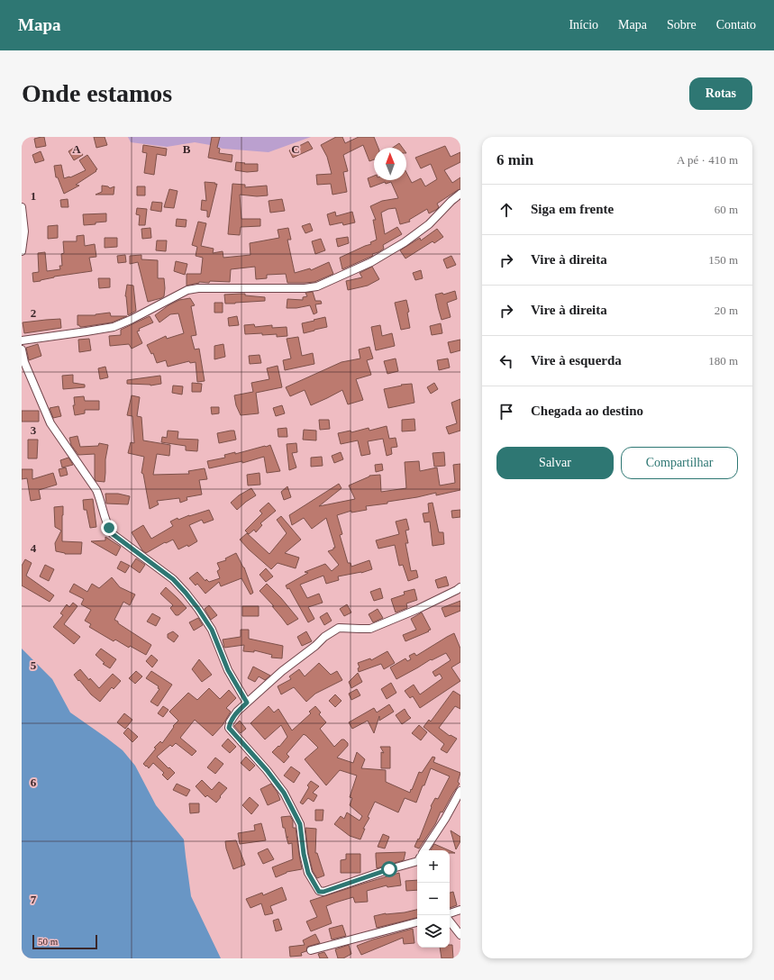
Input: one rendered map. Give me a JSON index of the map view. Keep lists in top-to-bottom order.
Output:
{
  "scale_bar": "50 m",
  "north": "top",
  "page": {
    "header": "Mapa",
    "nav": [
      "Início",
      "Mapa",
      "Sobre",
      "Contato"
    ],
    "buttons": [
      "Rotas",
      ["Salvar", "Compartilhar"]
    ],
    "title": "Onde estamos",
    "heading": ["6 min", "A pé · 410 m"],
    "list": [
      ["Siga em frente", "60 m"],
      ["Vire à direita", "150 m"],
      ["Vire à direita", "20 m"],
      ["Vire à esquerda", "180 m"],
      "Chegada ao destino"
    ],
    "map_buttons": ["+", "−"],
    "scale": "50 m"
  },
  "grid": {
    "columns": ["A", "B", "C"],
    "rows": [
      "1",
      "2",
      "3",
      "4",
      "5",
      "6",
      "7"
    ]
  }
}
